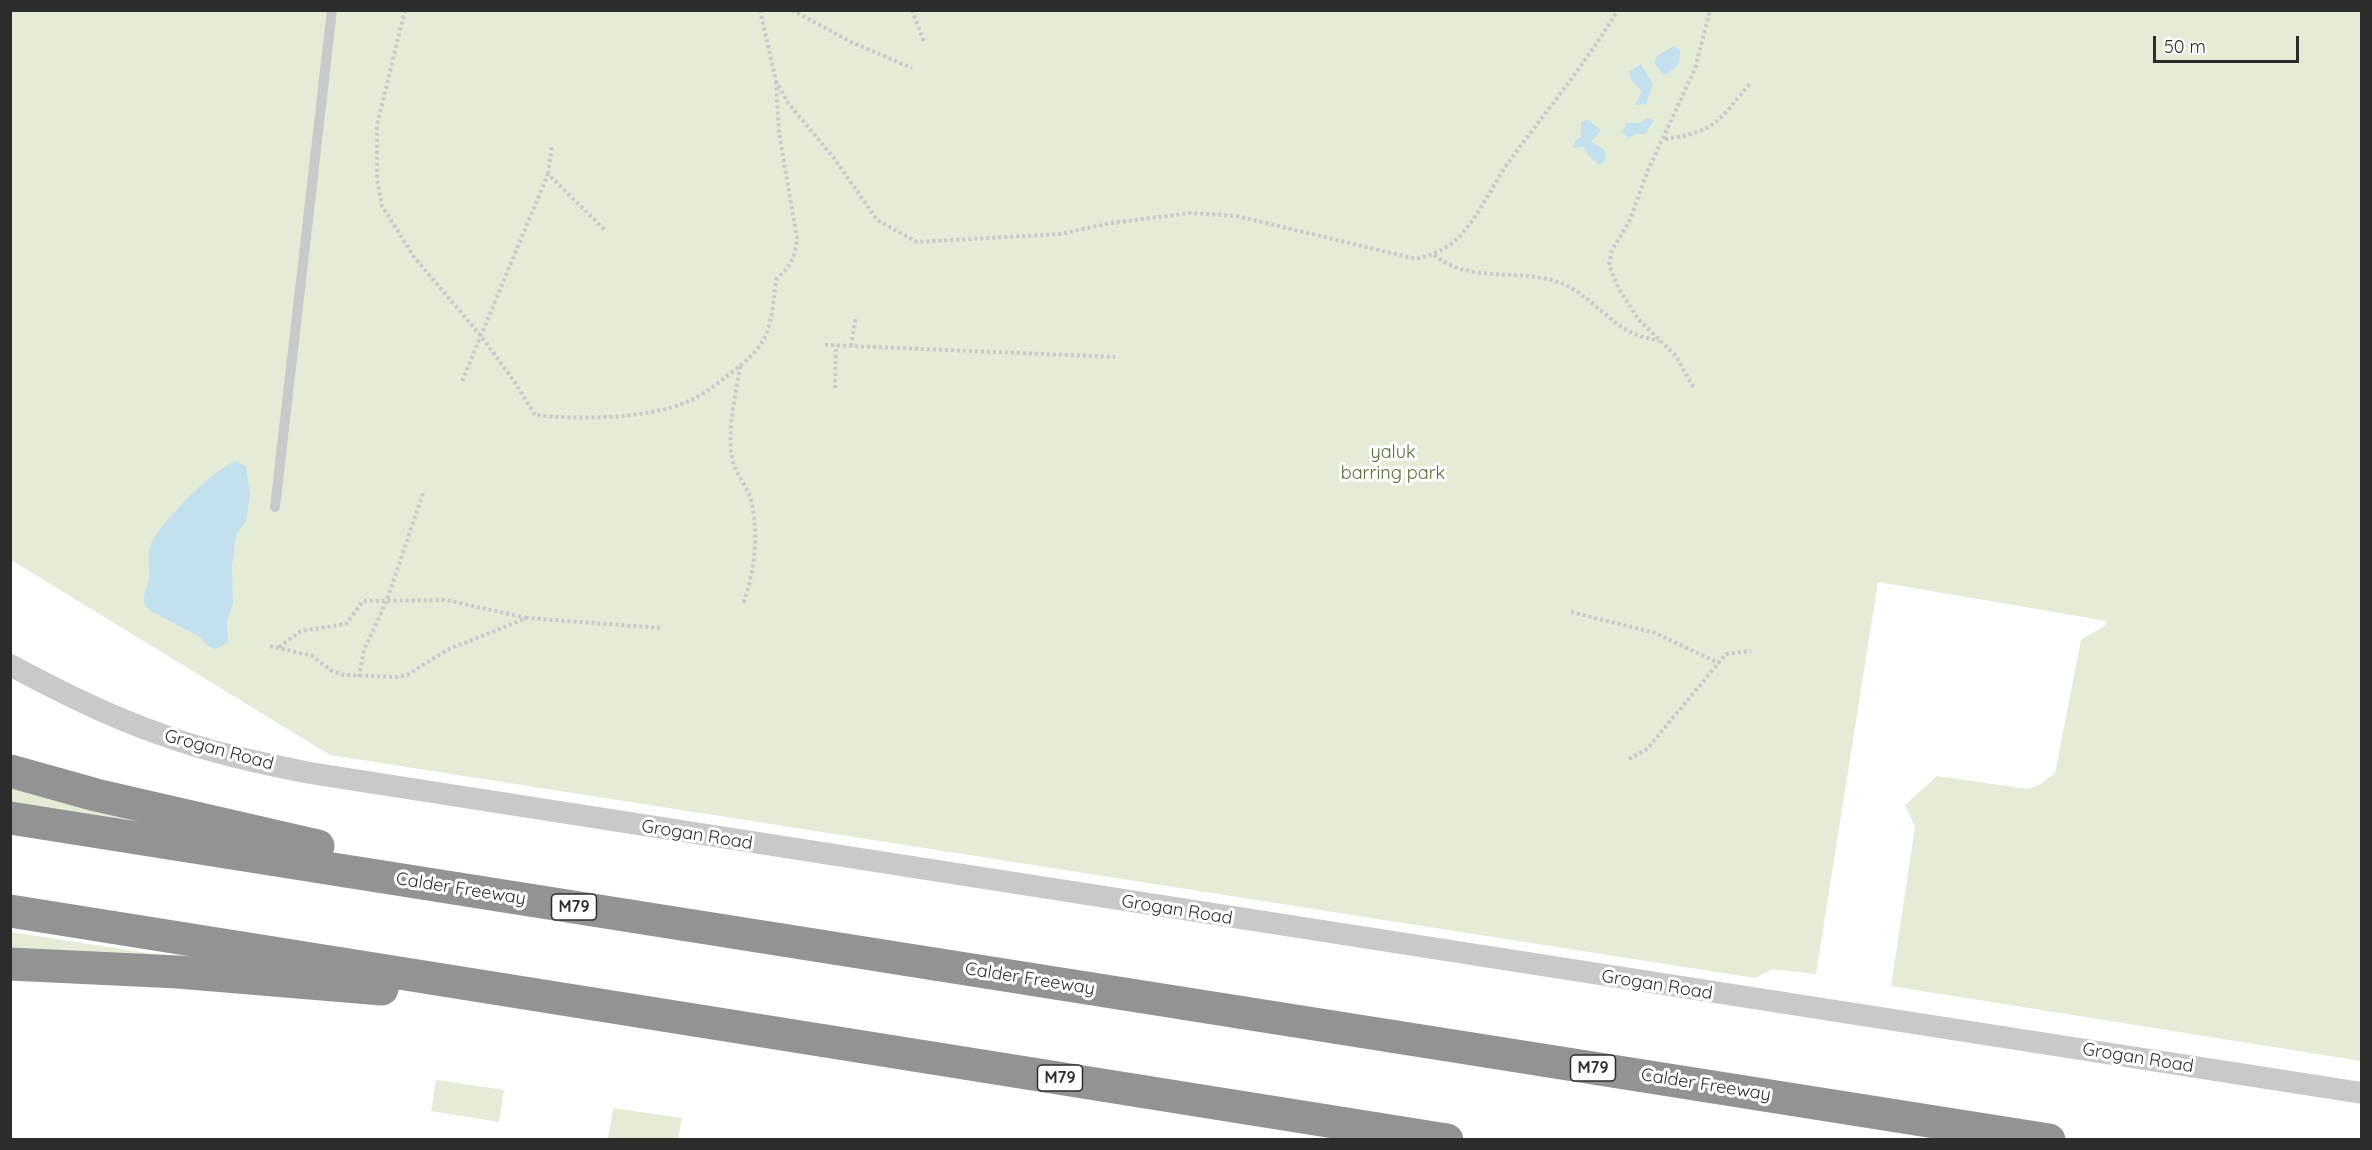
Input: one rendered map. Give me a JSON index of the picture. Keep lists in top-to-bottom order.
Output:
{
  "streets": {
    "highway": ["Calder Freeway", "M79"],
    "street": ["Grogan Road"]
  },
  "parks": ["yaluk barring park"],
  "scale_bar": "50 m"
}
